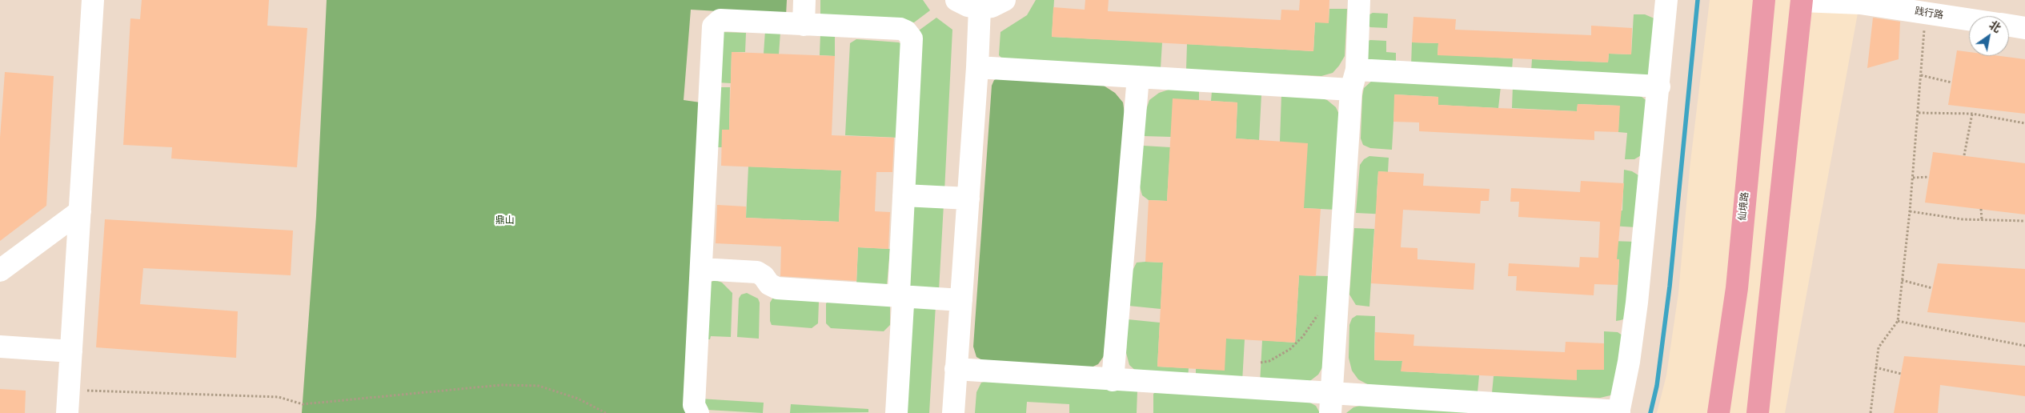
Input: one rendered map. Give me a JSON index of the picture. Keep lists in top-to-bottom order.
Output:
{
  "streets": {
    "main road": ["仙境路"],
    "street": ["践行路"]
  },
  "parks": ["鼎山"],
  "north": "top right"
}
